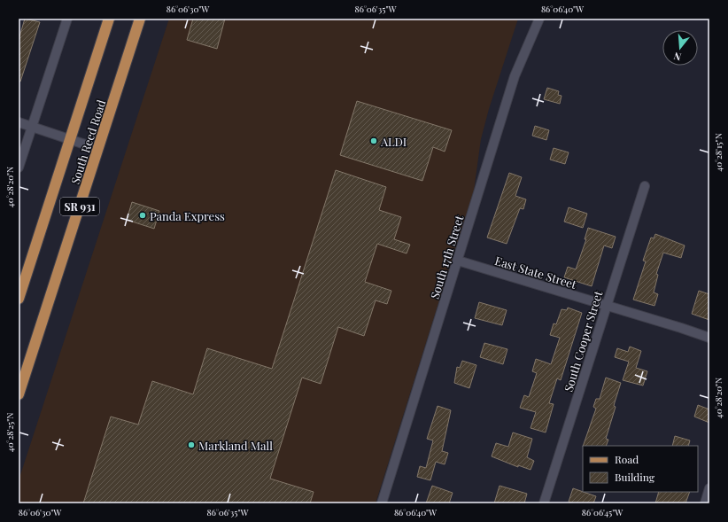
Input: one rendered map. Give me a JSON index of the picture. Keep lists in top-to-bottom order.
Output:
{
  "streets": {
    "main road": ["South Reed Road", "SR 931"],
    "street": ["South 17th Street", "East State Street", "South Cooper Street"]
  },
  "crossings": [
    ["South 17th Street", "East State Street"],
    ["East State Street", "South Cooper Street"]
  ],
  "places": ["ALDI", "Panda Express", "Markland Mall"],
  "legend": ["Road", "Building"],
  "north": "bottom",
  "coordinates": [
    "86°06'30\"W",
    "86°06'35\"W",
    "86°06'40\"W",
    "40°28'15\"N",
    "40°28'20\"N",
    "40°28'25\"N",
    "86°06'45\"W"
  ]
}
